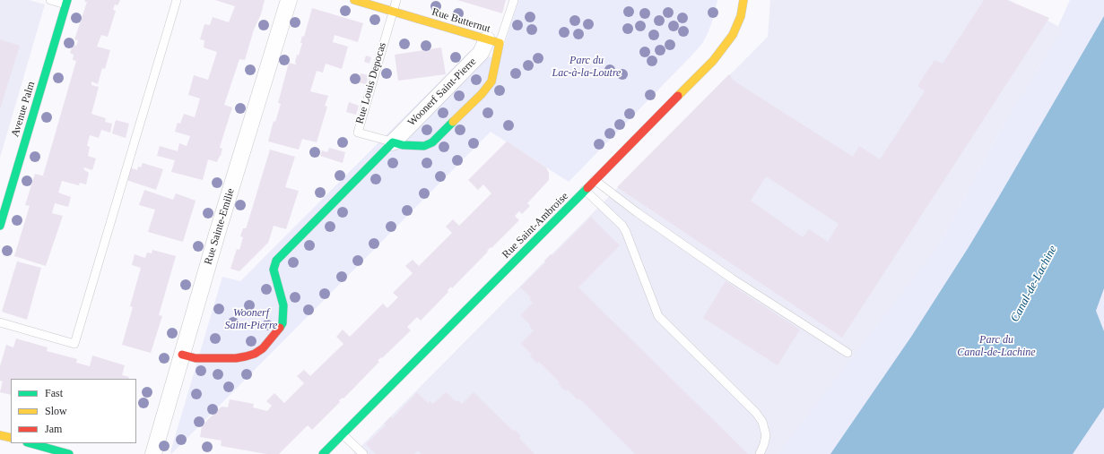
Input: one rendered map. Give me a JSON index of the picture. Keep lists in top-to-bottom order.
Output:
{
  "streets": {
    "street": [
      "Rue Butternut",
      "Woonerf Saint-Pierre",
      "Avenue Palm",
      "Rue Saint-Ambroise",
      "Rue Sainte-Emilie"
    ],
    "lane": ["Rue Louis Depocas"]
  },
  "crossings": [
    ["Rue Butternut", "Rue Louis Depocas"],
    ["Rue Butternut", "Woonerf Saint-Pierre"],
    ["Rue Louis Depocas", "Woonerf Saint-Pierre"],
    ["Woonerf Saint-Pierre", "Rue Sainte-Emilie"]
  ],
  "water": ["Canal-de-Lachine"],
  "parks": ["Parc du Lac-à-la-Loutre", "Woonerf Saint-Pierre", "Parc du Canal-de-Lachine"],
  "legend": ["Fast", "Slow", "Jam"]
}
